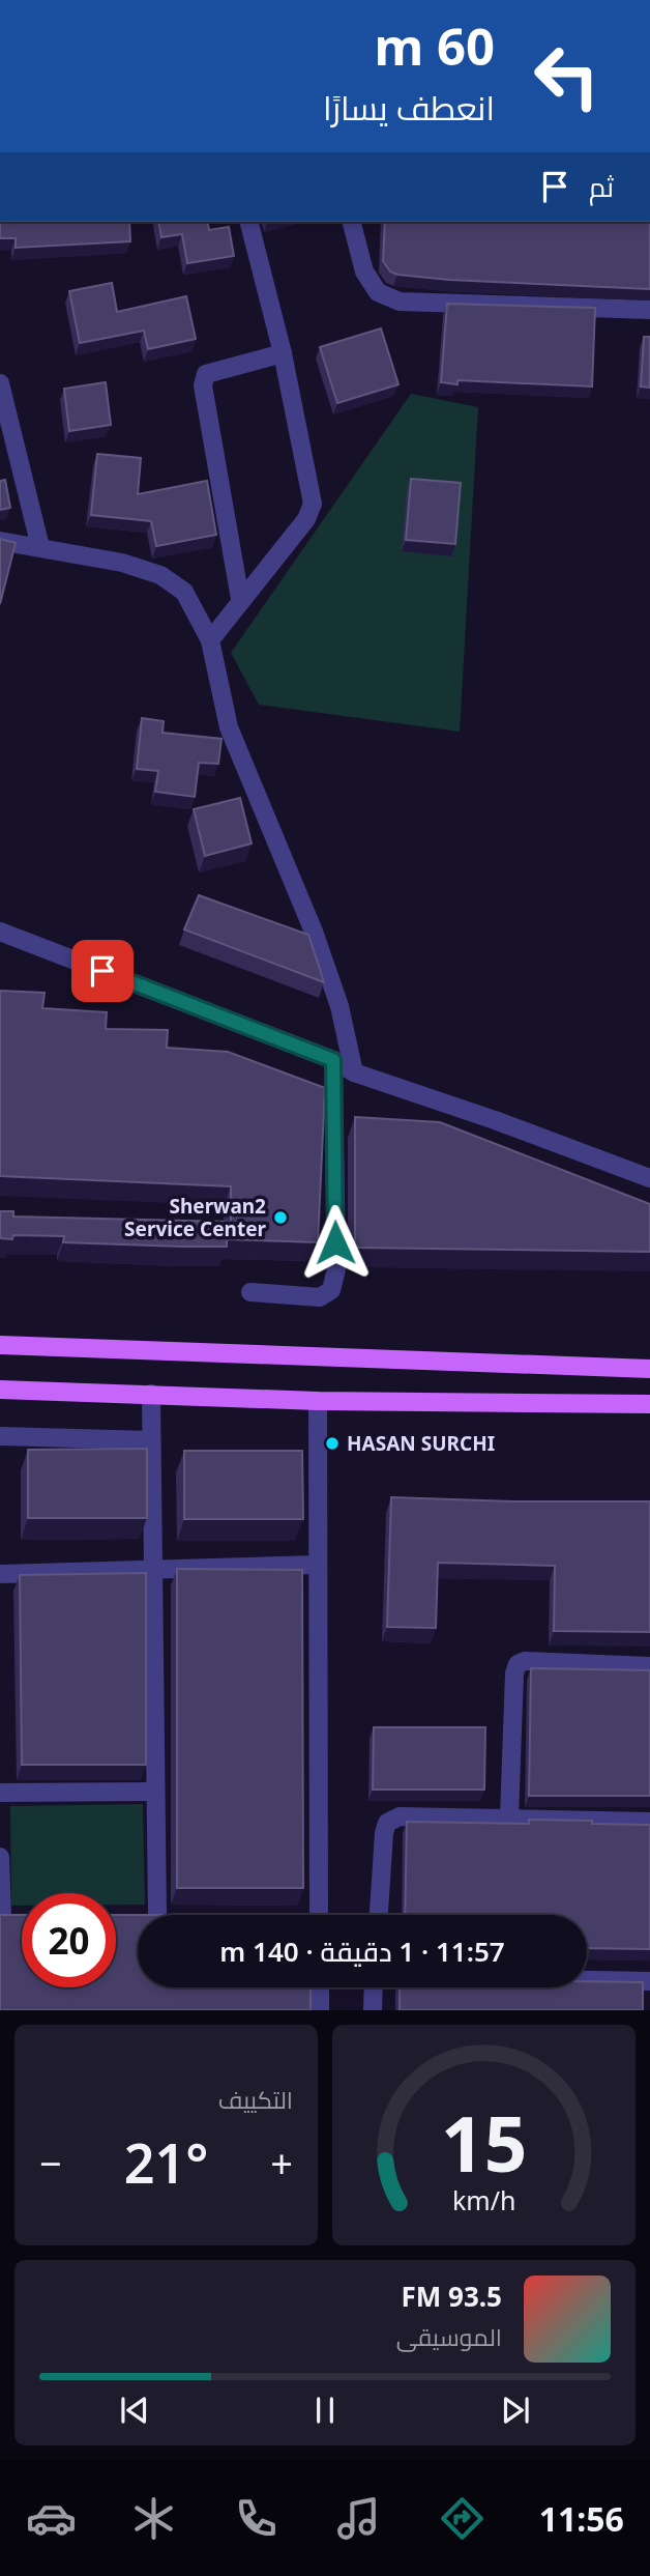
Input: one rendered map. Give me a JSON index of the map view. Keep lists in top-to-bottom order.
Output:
{
  "places": ["Sherwan2 Service Center", "HASAN SURCHI"],
  "page": {
    "turn": ["60 m", "انعطف يسارًا"],
    "then": "ثم",
    "limit": "20",
    "trip": "11:57 · 1 دقيقة · 140 m",
    "tile": "التكييف",
    "heat": ["−", "21°", "+"],
    "song": ["93.5 FM", "الموسيقى"],
    "tabs": "11:56",
    "gauge": ["15", "km/h"]
  }
}
